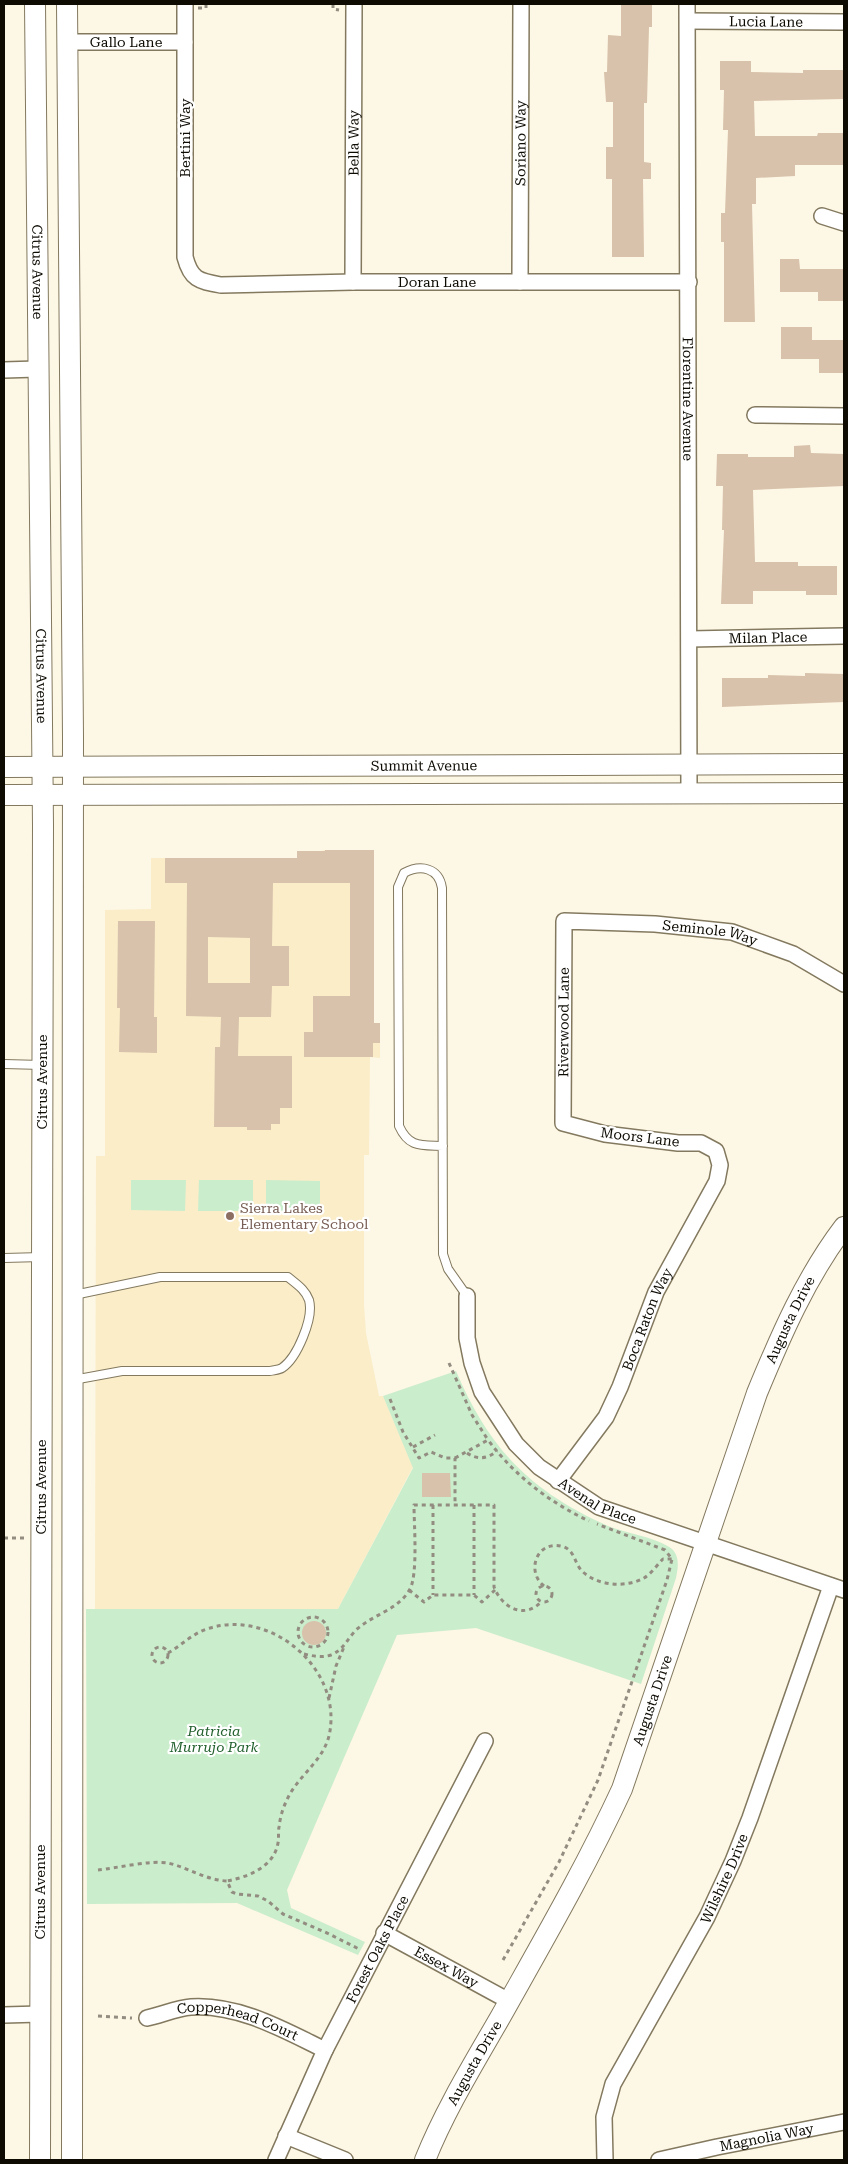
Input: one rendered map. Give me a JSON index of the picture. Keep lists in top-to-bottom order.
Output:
{
  "streets": {
    "main road": ["Citrus Avenue", "Summit Avenue", "Augusta Drive"],
    "street": [
      "Lucia Lane",
      "Gallo Lane",
      "Bertini Way",
      "Bella Way",
      "Soriano Way",
      "Doran Lane",
      "Florentine Avenue",
      "Milan Place",
      "Seminole Way",
      "Riverwood Lane",
      "Moors Lane",
      "Boca Raton Way",
      "Avenal Place",
      "Wilshire Drive",
      "Forest Oaks Place",
      "Essex Way",
      "Copperhead Court",
      "Magnolia Way"
    ]
  },
  "crossings": [
    ["Lucia Lane", "Florentine Avenue"],
    ["Gallo Lane", "Bertini Way"],
    ["Bertini Way", "Doran Lane"],
    ["Bella Way", "Doran Lane"],
    ["Soriano Way", "Doran Lane"],
    ["Citrus Avenue", "Summit Avenue"],
    ["Doran Lane", "Florentine Avenue"],
    ["Florentine Avenue", "Milan Place"],
    ["Florentine Avenue", "Summit Avenue"],
    ["Seminole Way", "Riverwood Lane"],
    ["Riverwood Lane", "Moors Lane"],
    ["Moors Lane", "Boca Raton Way"],
    ["Boca Raton Way", "Avenal Place"],
    ["Augusta Drive", "Avenal Place"],
    ["Augusta Drive", "Essex Way"],
    ["Avenal Place", "Wilshire Drive"],
    ["Forest Oaks Place", "Essex Way"],
    ["Forest Oaks Place", "Copperhead Court"]
  ],
  "parks": ["Patricia Murrujo Park"],
  "places": ["Sierra Lakes Elementary School"]
}
